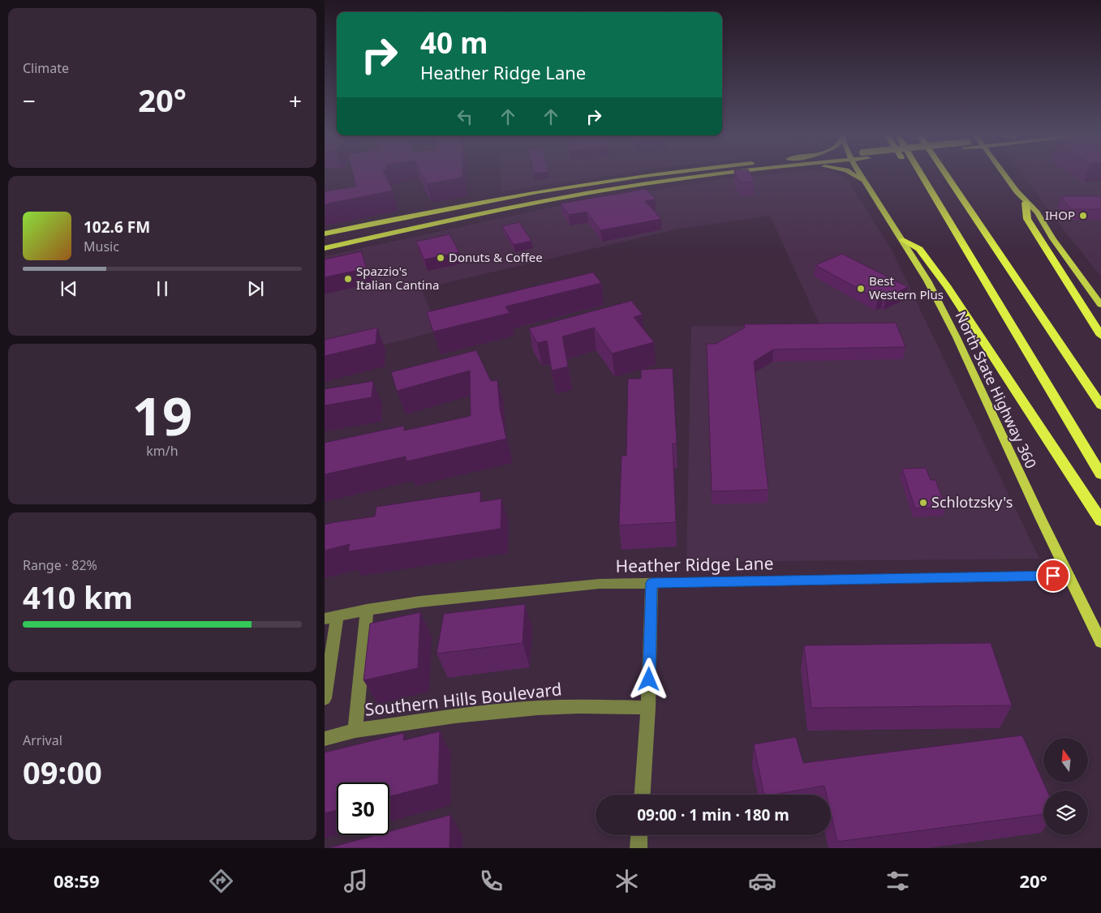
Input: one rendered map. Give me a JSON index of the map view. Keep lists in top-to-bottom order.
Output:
{
  "streets": {
    "main road": ["North State Highway 360"],
    "street": ["Heather Ridge Lane", "Southern Hills Boulevard"]
  },
  "crossings": [
    ["North State Highway 360", "Heather Ridge Lane"],
    ["Heather Ridge Lane", "Southern Hills Boulevard"]
  ],
  "places": [
    "IHOP",
    "Donuts & Coffee",
    "Spazzio's Italian Cantina",
    "Best Western Plus",
    "Schlotzsky's"
  ],
  "north": "top",
  "page": {
    "tile": [
      "Climate",
      ["19", "km/h"],
      ["Range · 82%", "410 km"],
      ["Arrival", "09:00"]
    ],
    "turn": ["40 m", "Heather Ridge Lane"],
    "heat": ["−", "20°", "+"],
    "song": ["102.6 FM", "Music"],
    "limit": "30",
    "trip": "09:00 · 1 min · 180 m",
    "tabs": ["08:59", "20°"]
  }
}
